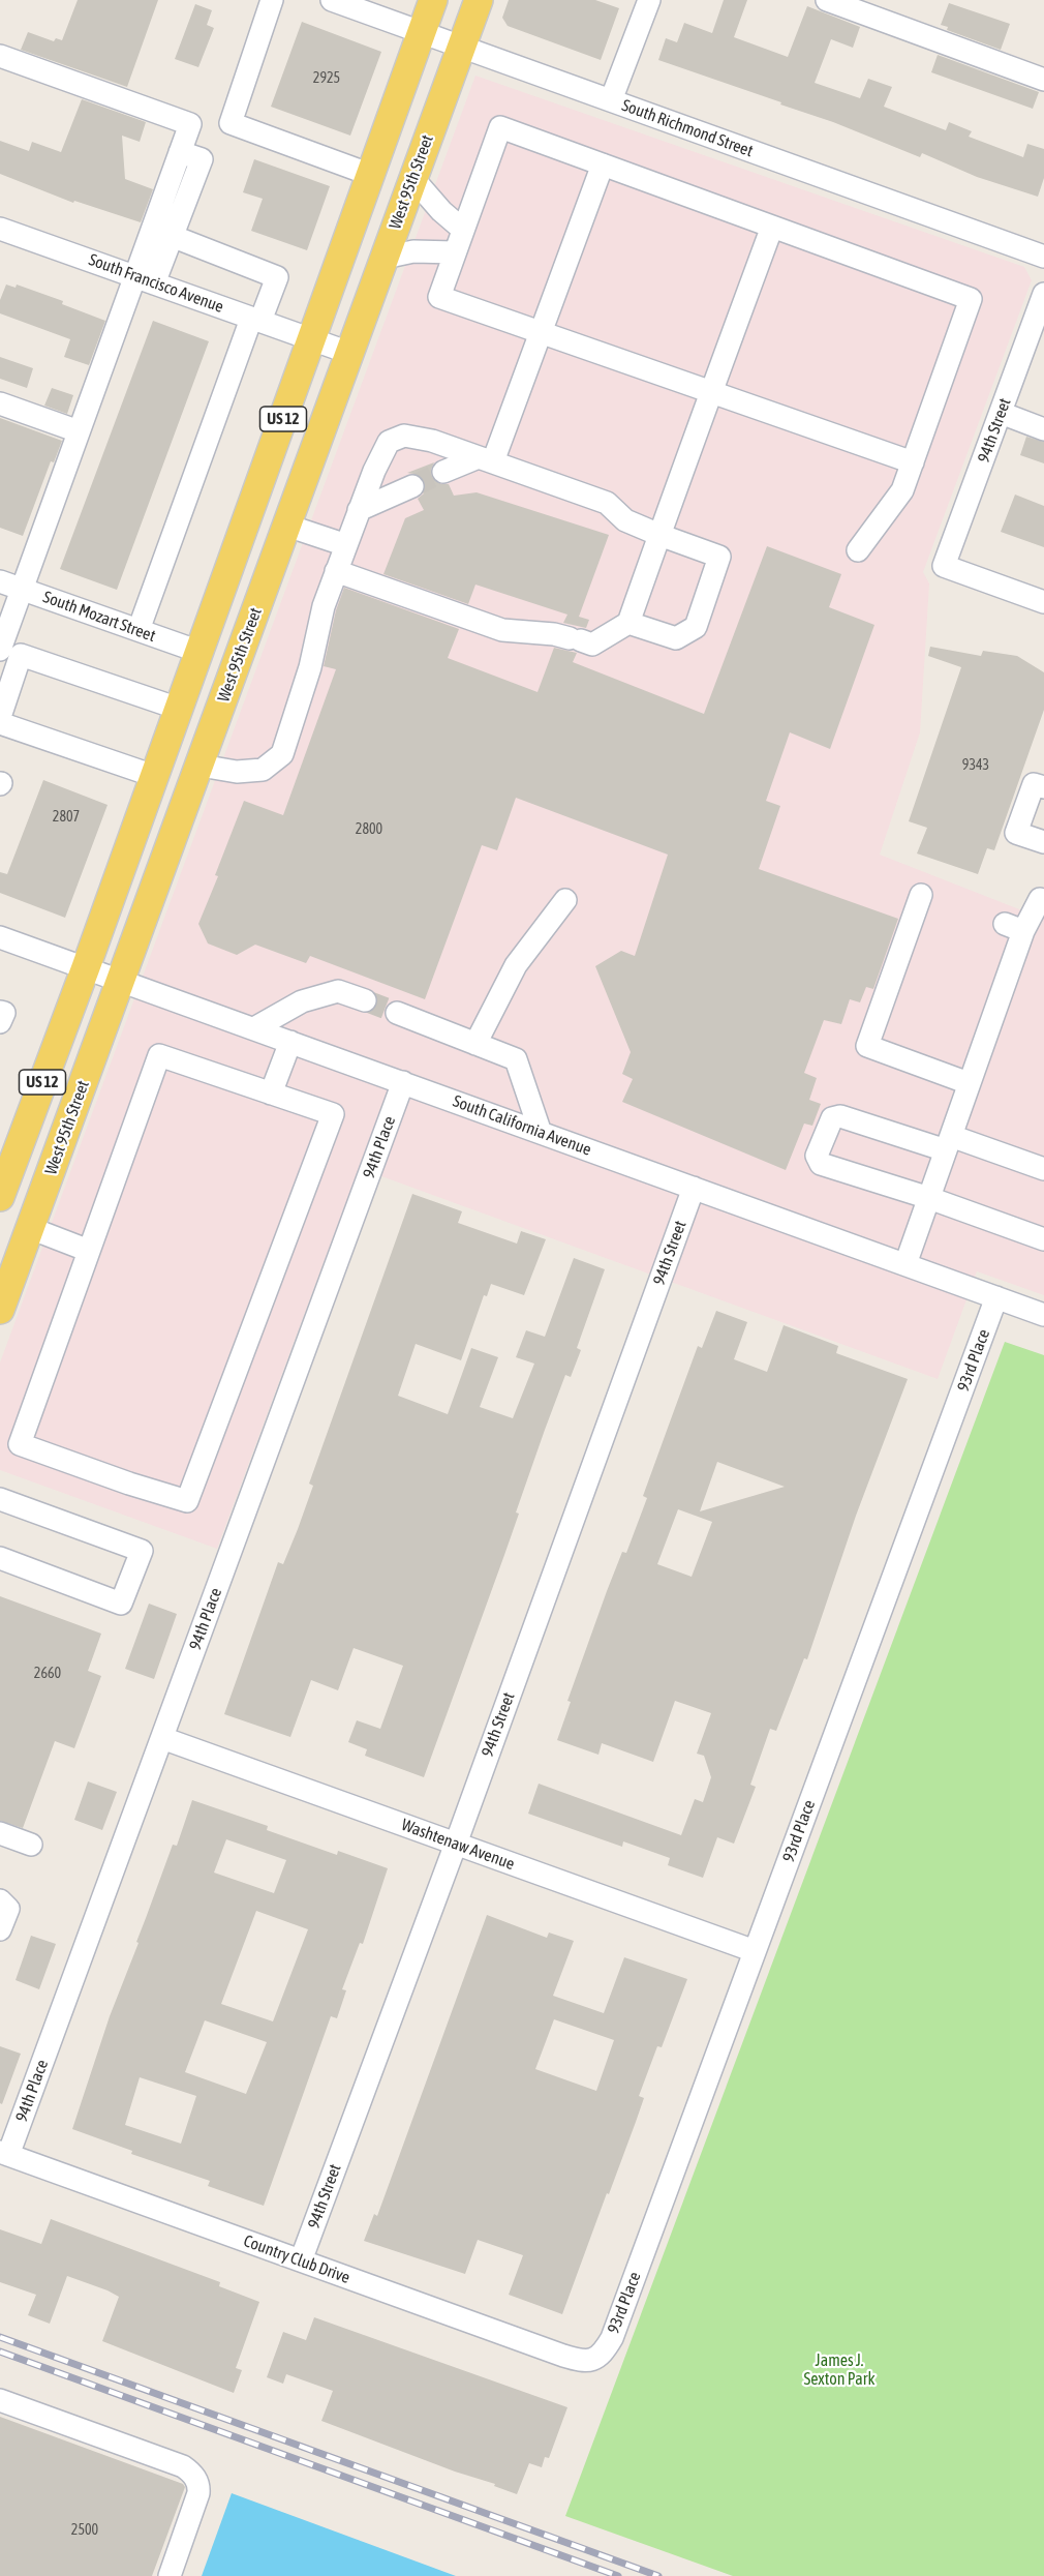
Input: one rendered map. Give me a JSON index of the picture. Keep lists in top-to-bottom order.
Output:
{
  "streets": {
    "main road": ["West 95th Street", "US 12"],
    "street": [
      "South Richmond Street",
      "South Francisco Avenue",
      "94th Street",
      "South Mozart Street",
      "South California Avenue",
      "94th Place",
      "93rd Place",
      "Washtenaw Avenue",
      "Country Club Drive"
    ]
  },
  "crossings": [
    ["South Richmond Street", "West 95th Street"],
    ["South Richmond Street", "US 12"],
    ["West 95th Street", "South Francisco Avenue"],
    ["West 95th Street", "South California Avenue"],
    ["South Francisco Avenue", "US 12"],
    ["US 12", "South Mozart Street"],
    ["US 12", "South California Avenue"],
    ["94th Street", "South California Avenue"],
    ["94th Street", "Washtenaw Avenue"],
    ["94th Street", "Country Club Drive"],
    ["South California Avenue", "94th Place"],
    ["South California Avenue", "93rd Place"],
    ["94th Place", "Washtenaw Avenue"],
    ["94th Place", "Country Club Drive"],
    ["93rd Place", "Washtenaw Avenue"],
    ["93rd Place", "Country Club Drive"]
  ],
  "parks": ["James J. Sexton Park"],
  "house_numbers": [
    "2925",
    "9343",
    "2807",
    "2800",
    "2660",
    "2500"
  ]
}
